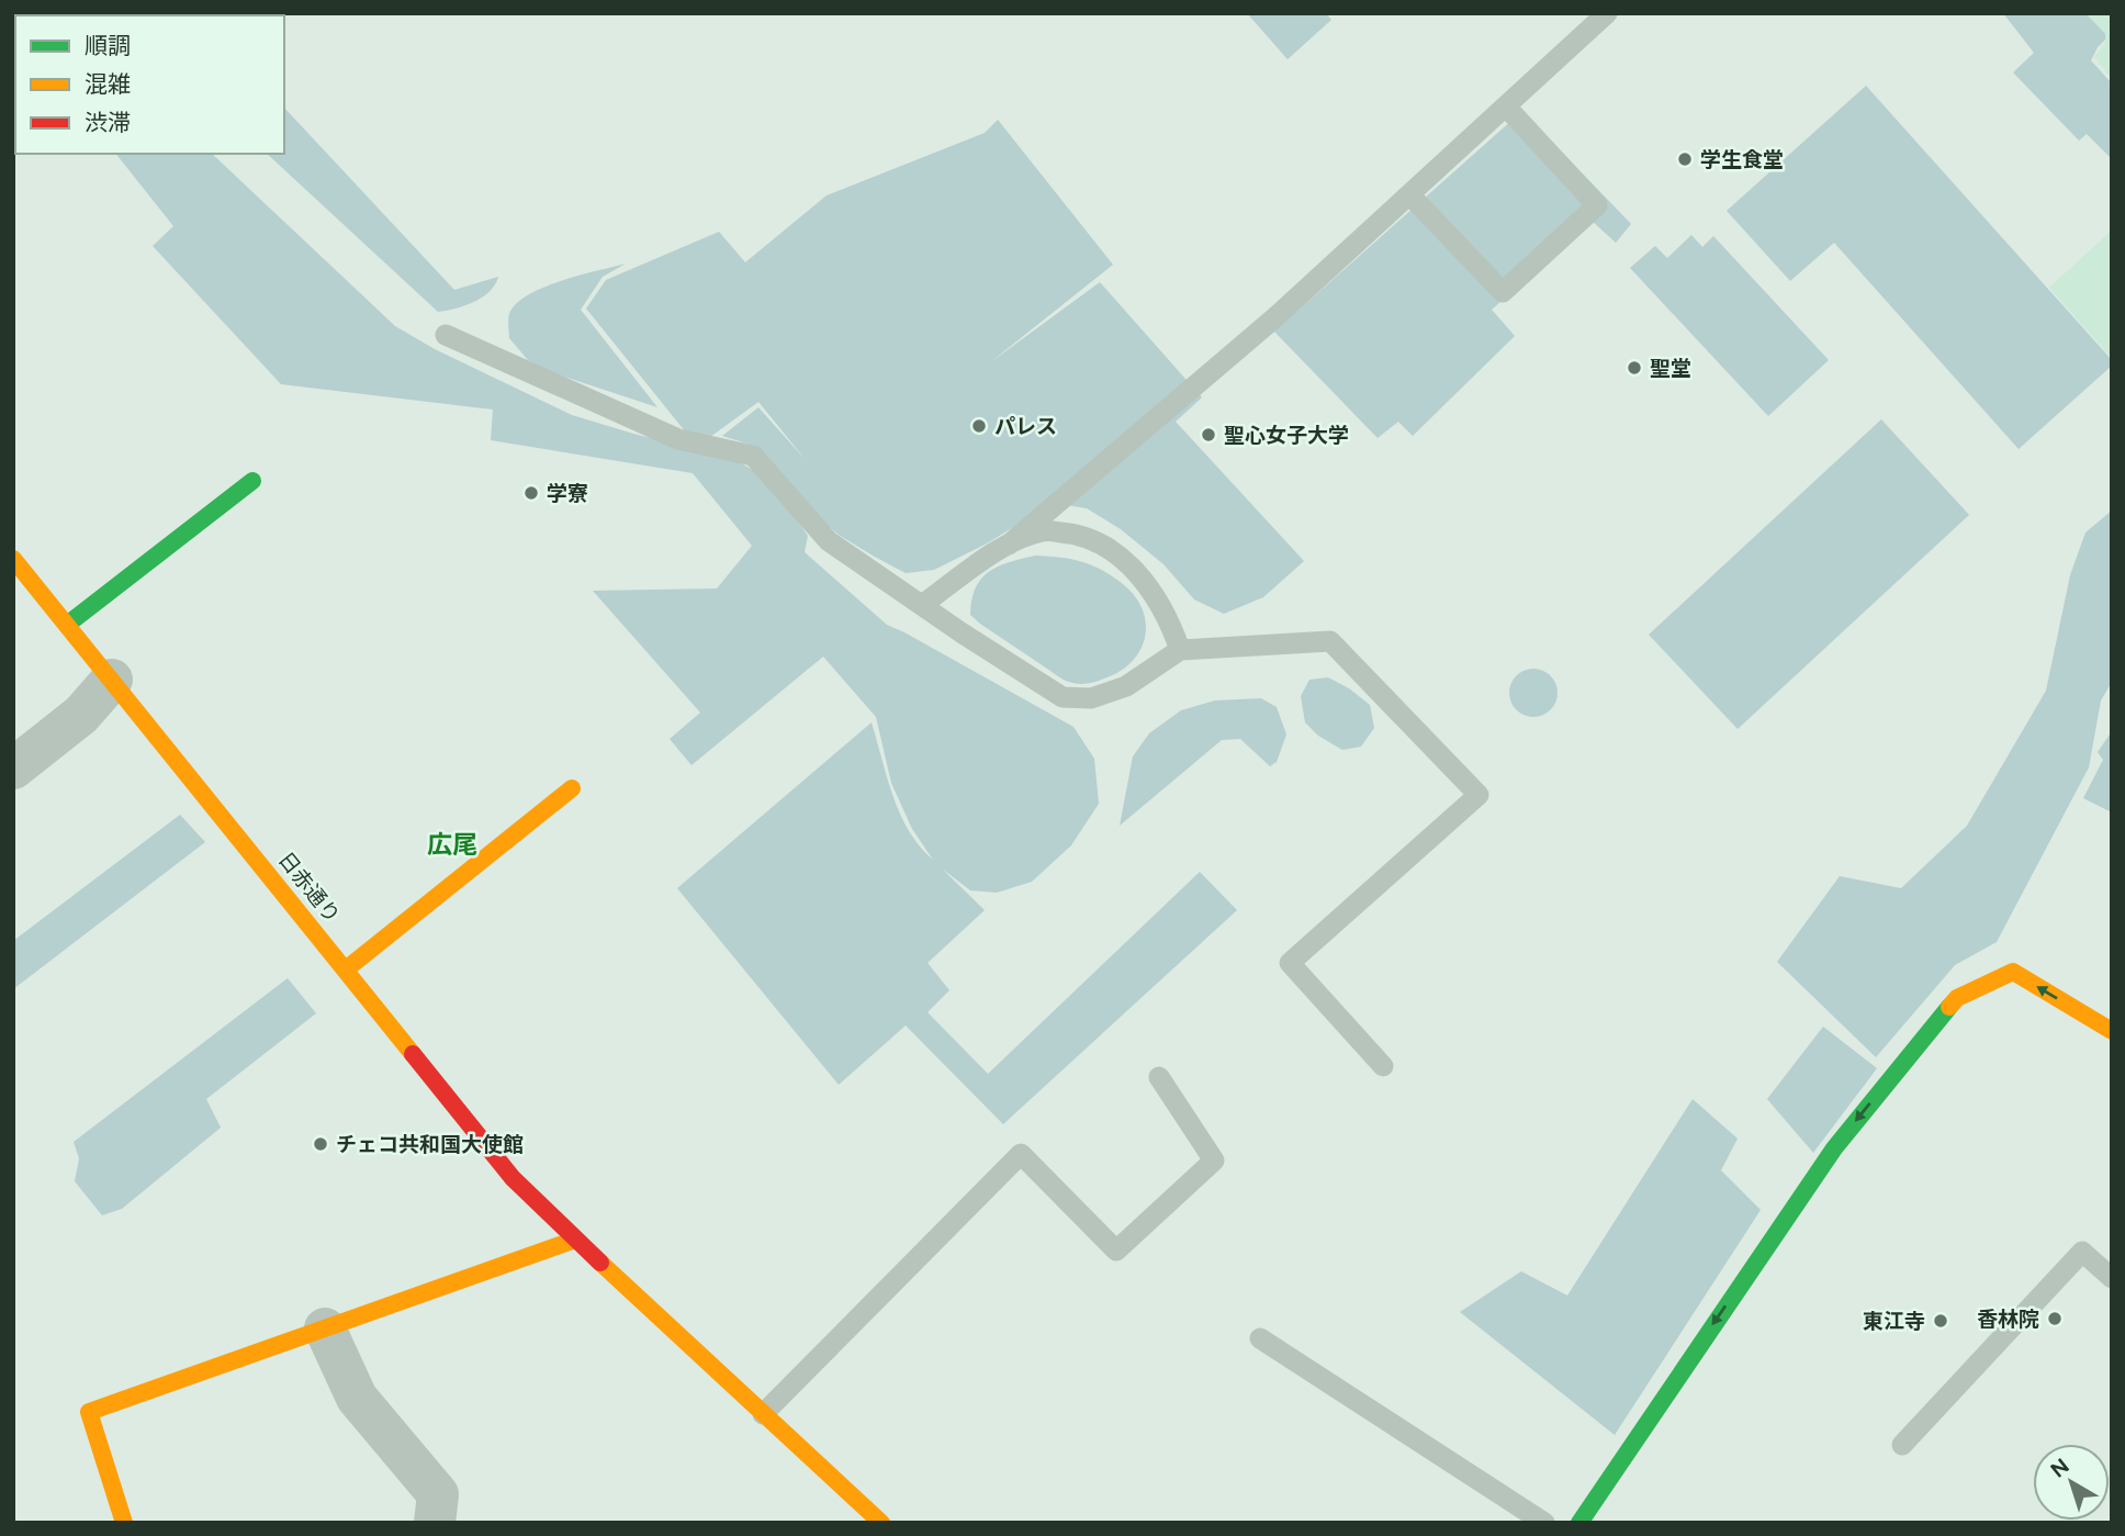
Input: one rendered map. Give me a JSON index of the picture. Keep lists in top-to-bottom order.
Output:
{
  "streets": {
    "street": ["日赤通り"]
  },
  "districts": ["広尾"],
  "places": [
    "学生食堂",
    "聖堂",
    "パレス",
    "聖心女子大学",
    "学寮",
    "チェコ共和国大使館",
    "香林院",
    "東江寺"
  ],
  "legend": ["順調", "混雑", "渋滞"],
  "north": "top left"
}
